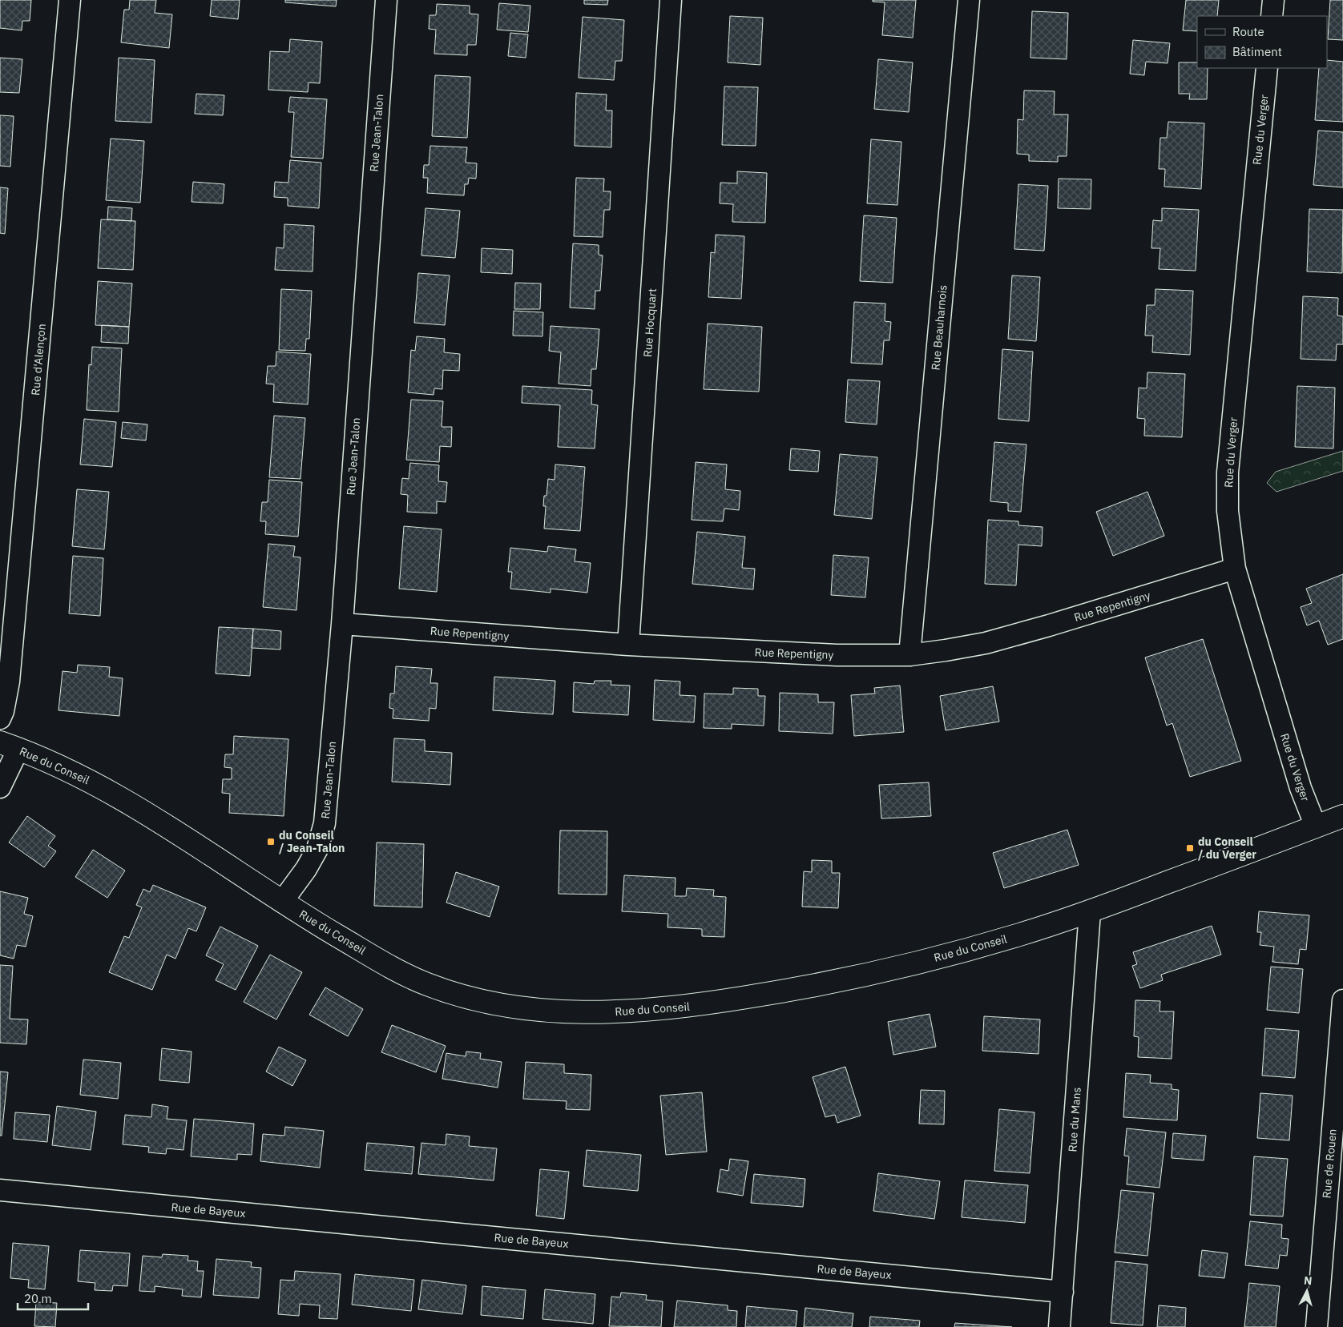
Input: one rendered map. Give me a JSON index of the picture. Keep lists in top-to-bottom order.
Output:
{
  "streets": {
    "street": [
      "Rue du Verger",
      "Rue Jean-Talon",
      "Rue Hocquart",
      "Rue Beauharnois",
      "Rue d'Alençon",
      "Rue Repentigny",
      "Rue du Conseil",
      "Rue du Mans",
      "Rue de Rouen",
      "Rue de Bayeux"
    ]
  },
  "crossings": [
    ["Rue du Verger", "Rue Repentigny"],
    ["Rue du Verger", "Rue du Conseil"],
    ["Rue Jean-Talon", "Rue Repentigny"],
    ["Rue Jean-Talon", "Rue du Conseil"],
    ["Rue Hocquart", "Rue Repentigny"],
    ["Rue Beauharnois", "Rue Repentigny"],
    ["Rue du Conseil", "Rue du Mans"],
    ["Rue du Mans", "Rue de Bayeux"]
  ],
  "places": {
    "transit": ["du Conseil / Jean-Talon", "du Conseil / du Verger"]
  },
  "legend": ["Route", "Bâtiment"],
  "scale_bar": "20 m",
  "north": "top"
}
